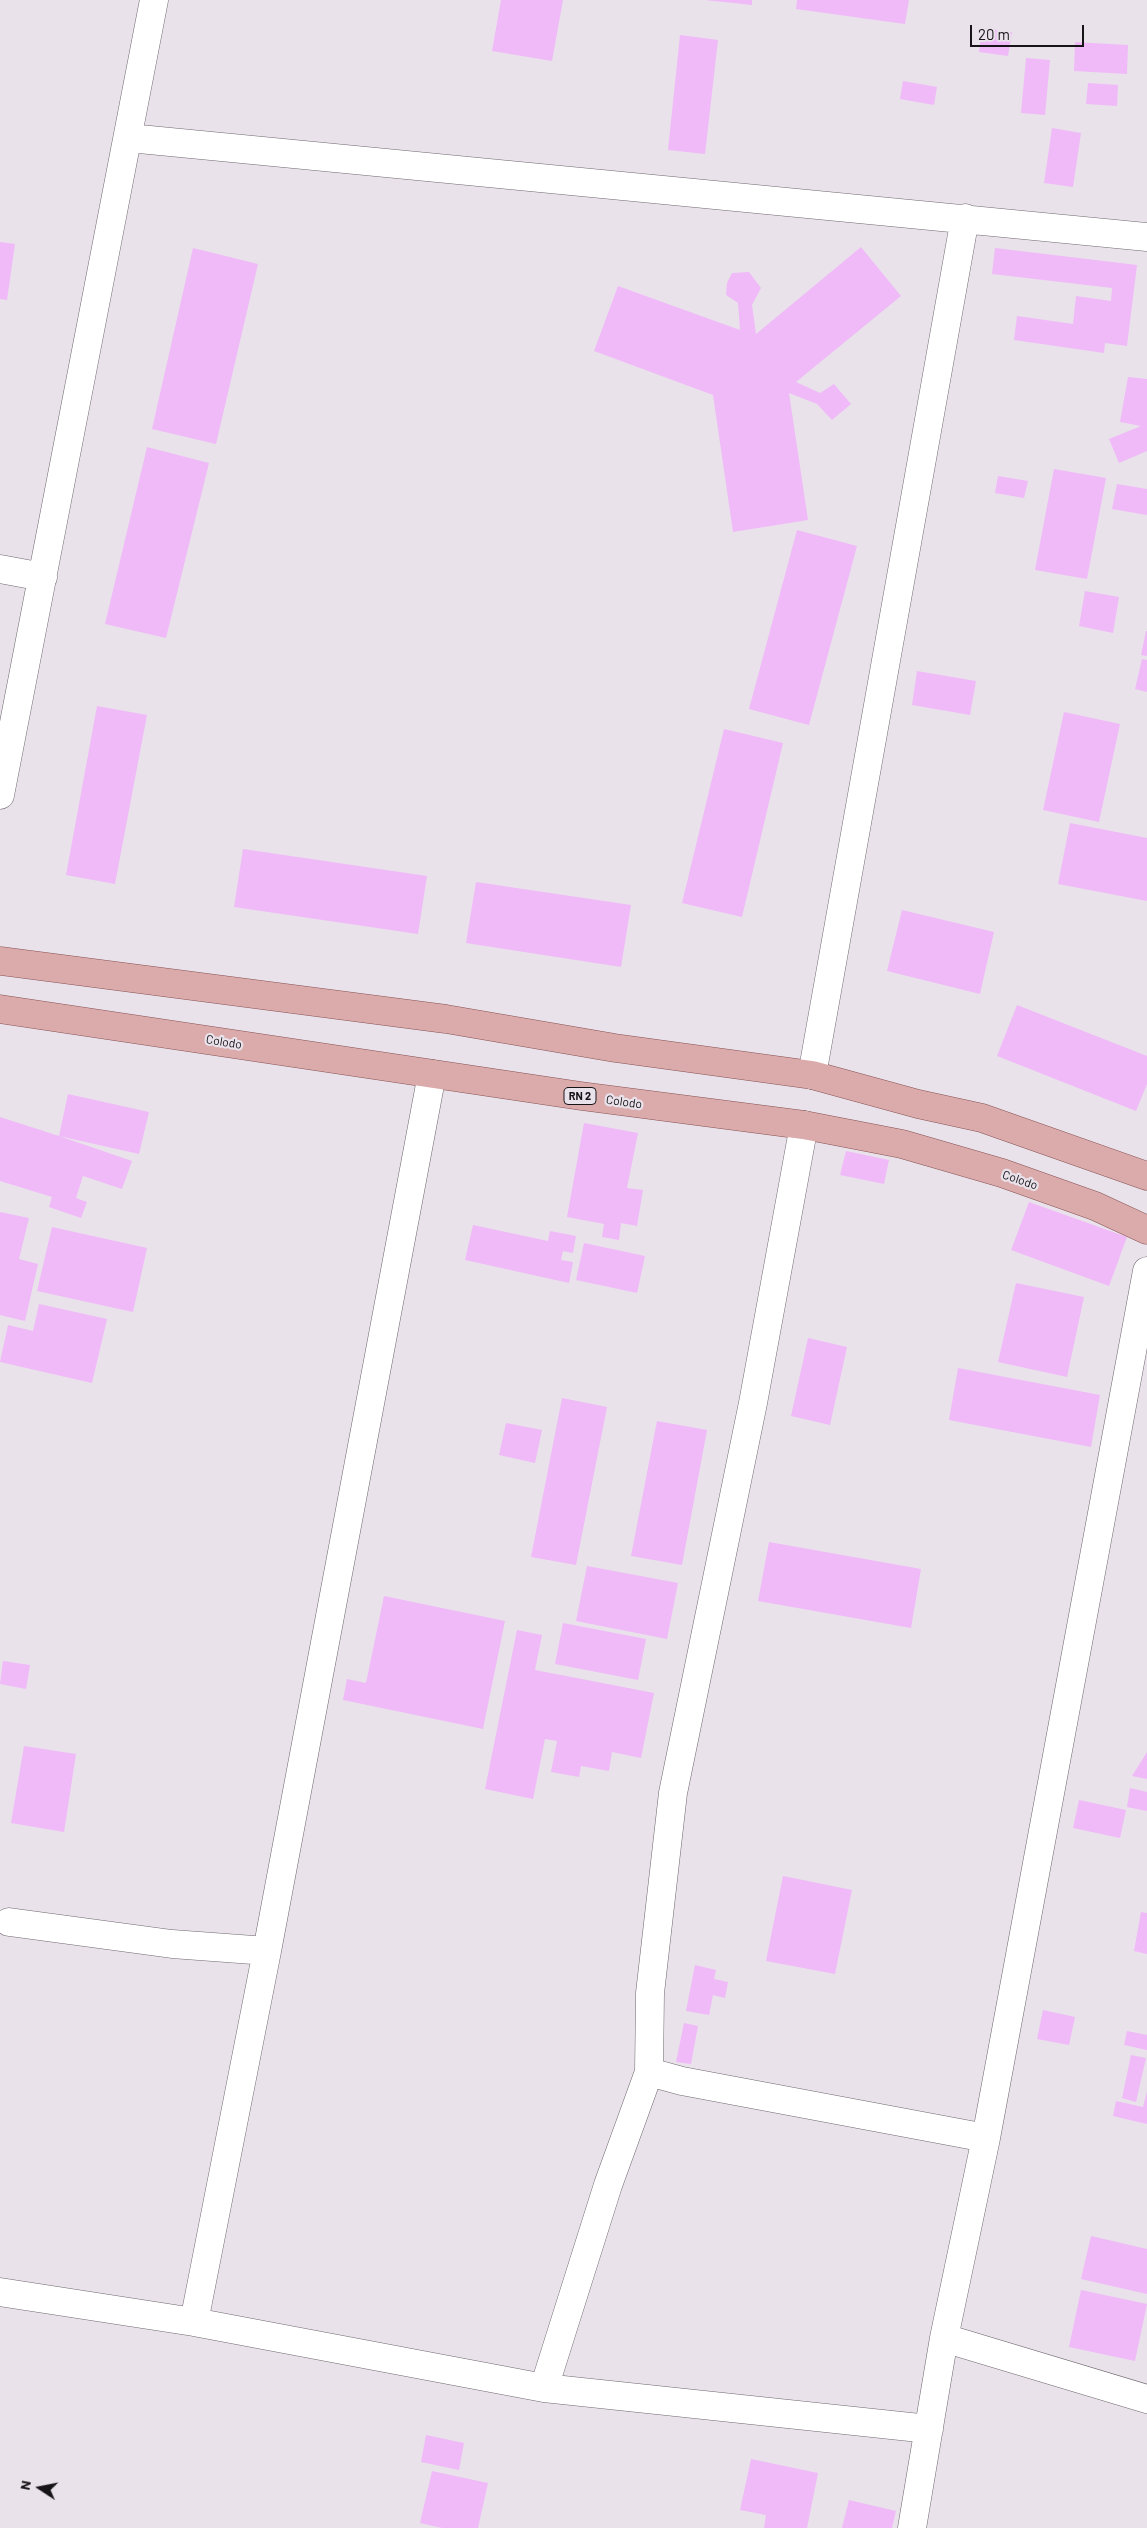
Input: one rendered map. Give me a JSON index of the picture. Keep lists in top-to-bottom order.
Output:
{
  "streets": {
    "main road": ["Colodo", "RN 2"]
  },
  "scale_bar": "20 m",
  "north": "left"
}
